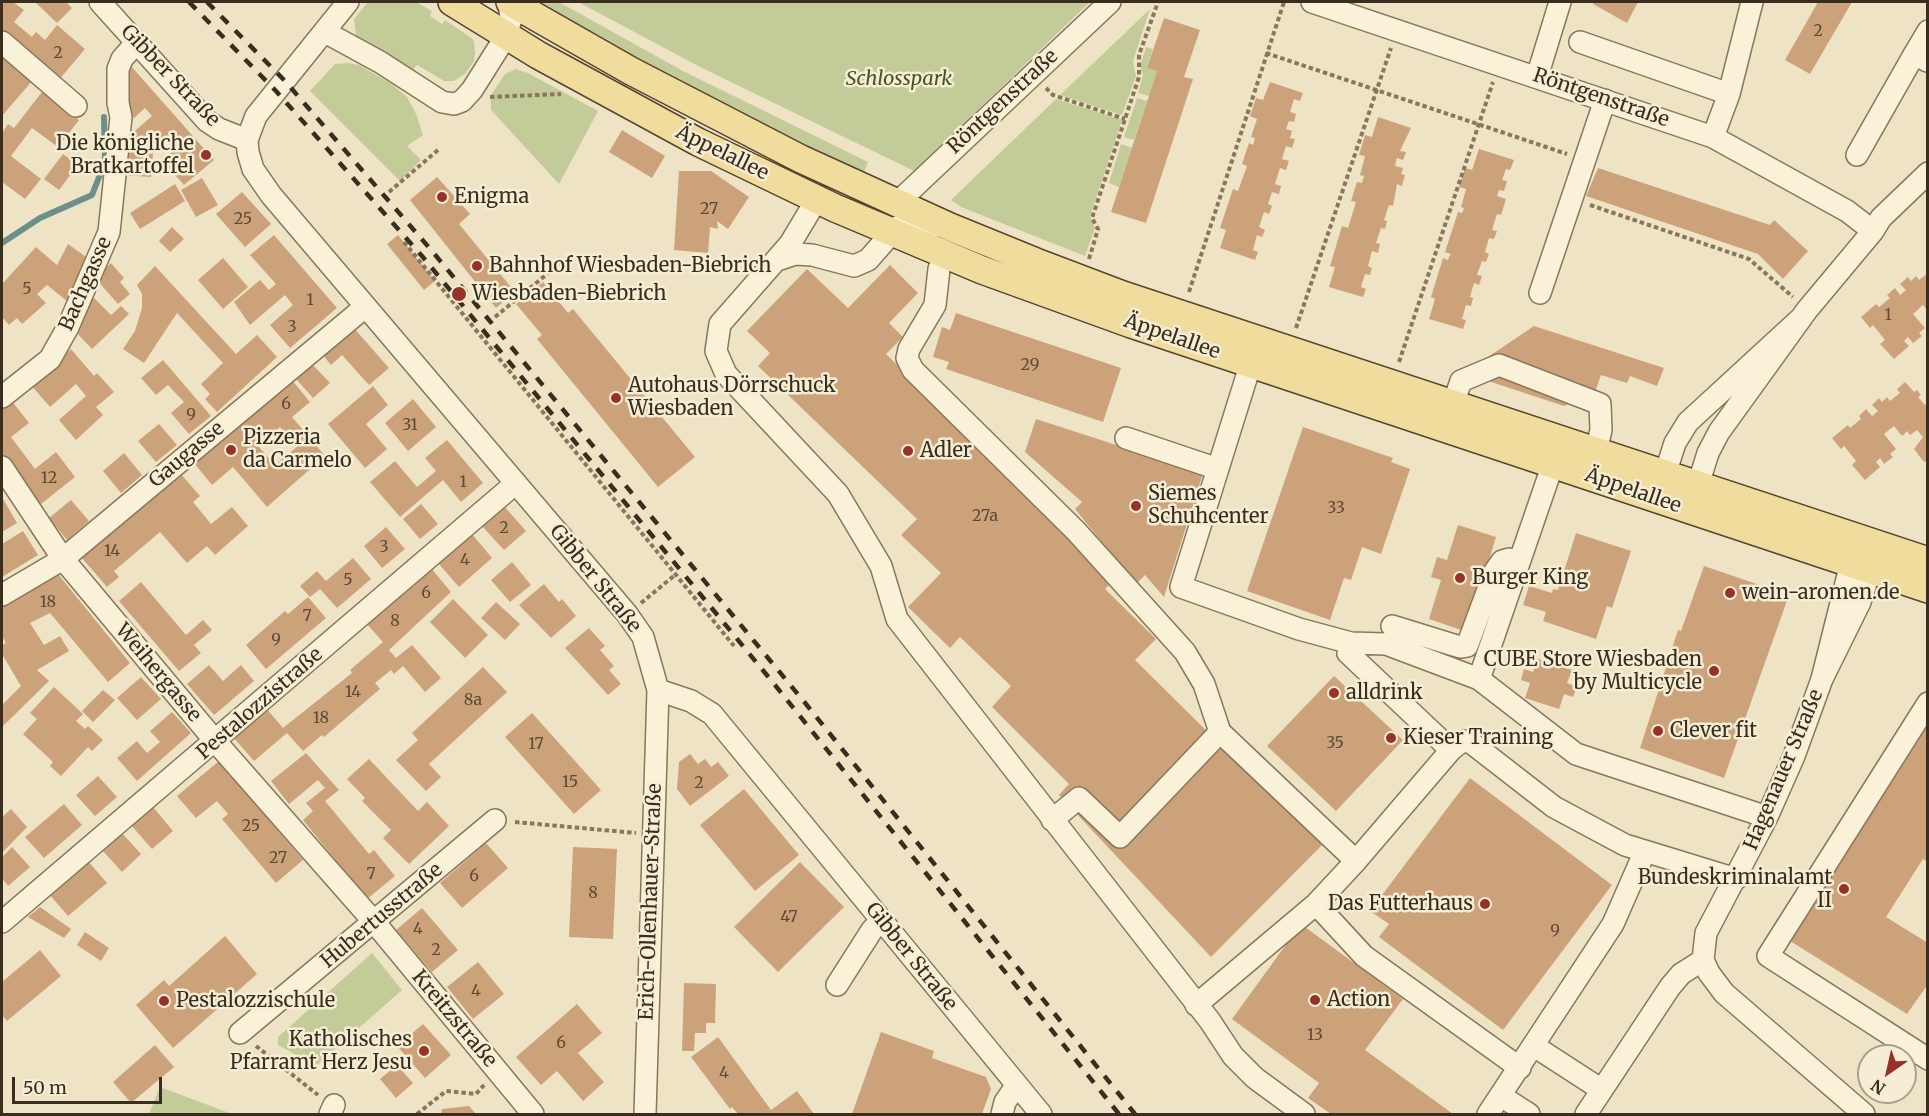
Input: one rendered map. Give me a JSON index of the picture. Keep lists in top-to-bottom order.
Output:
{
  "streets": {
    "main road": ["Äppelallee"],
    "street": [
      "Gibber Straße",
      "Röntgenstraße",
      "Bachgasse",
      "Gaugasse",
      "Weihergasse",
      "Pestalozzistraße",
      "Hagenauer Straße",
      "Erich-Ollenhauer-Straße",
      "Hubertusstraße",
      "Kreitzstraße"
    ]
  },
  "crossings": [
    ["Gibber Straße", "Bachgasse"],
    ["Gibber Straße", "Gaugasse"],
    ["Gibber Straße", "Pestalozzistraße"],
    ["Gibber Straße", "Erich-Ollenhauer-Straße"],
    ["Röntgenstraße", "Äppelallee"],
    ["Äppelallee", "Hagenauer Straße"],
    ["Gaugasse", "Weihergasse"],
    ["Weihergasse", "Pestalozzistraße"],
    ["Weihergasse", "Hubertusstraße"],
    ["Weihergasse", "Kreitzstraße"],
    ["Hubertusstraße", "Kreitzstraße"]
  ],
  "parks": ["Schlosspark"],
  "places": [
    "Die königliche Bratkartoffel",
    "Enigma",
    "Bahnhof Wiesbaden-Biebrich",
    "Wiesbaden-Biebrich",
    "Autohaus Dörrschuck Wiesbaden",
    "Pizzeria da Carmelo",
    "Adler",
    "Siemes Schuhcenter",
    "Burger King",
    "wein-aromen.de",
    "CUBE Store Wiesbaden by Multicycle",
    "alldrink",
    "Clever fit",
    "Kieser Training",
    "Bundeskriminalamt II",
    "Das Futterhaus",
    "Action",
    "Pestalozzischule",
    "Katholisches Pfarramt Herz Jesu"
  ],
  "house_numbers": [
    "2",
    "2",
    "27",
    "25",
    "5",
    "1",
    "1",
    "3",
    "29",
    "6",
    "9",
    "31",
    "12",
    "1",
    "33",
    "27a",
    "2",
    "3",
    "14",
    "4",
    "5",
    "6",
    "18",
    "7",
    "8",
    "9",
    "14",
    "8a",
    "18",
    "35",
    "17",
    "15",
    "2",
    "25",
    "27",
    "7",
    "6",
    "8",
    "47",
    "4",
    "9",
    "2",
    "4",
    "13",
    "6",
    "4"
  ],
  "scale_bar": "50 m",
  "north": "bottom left"
}
